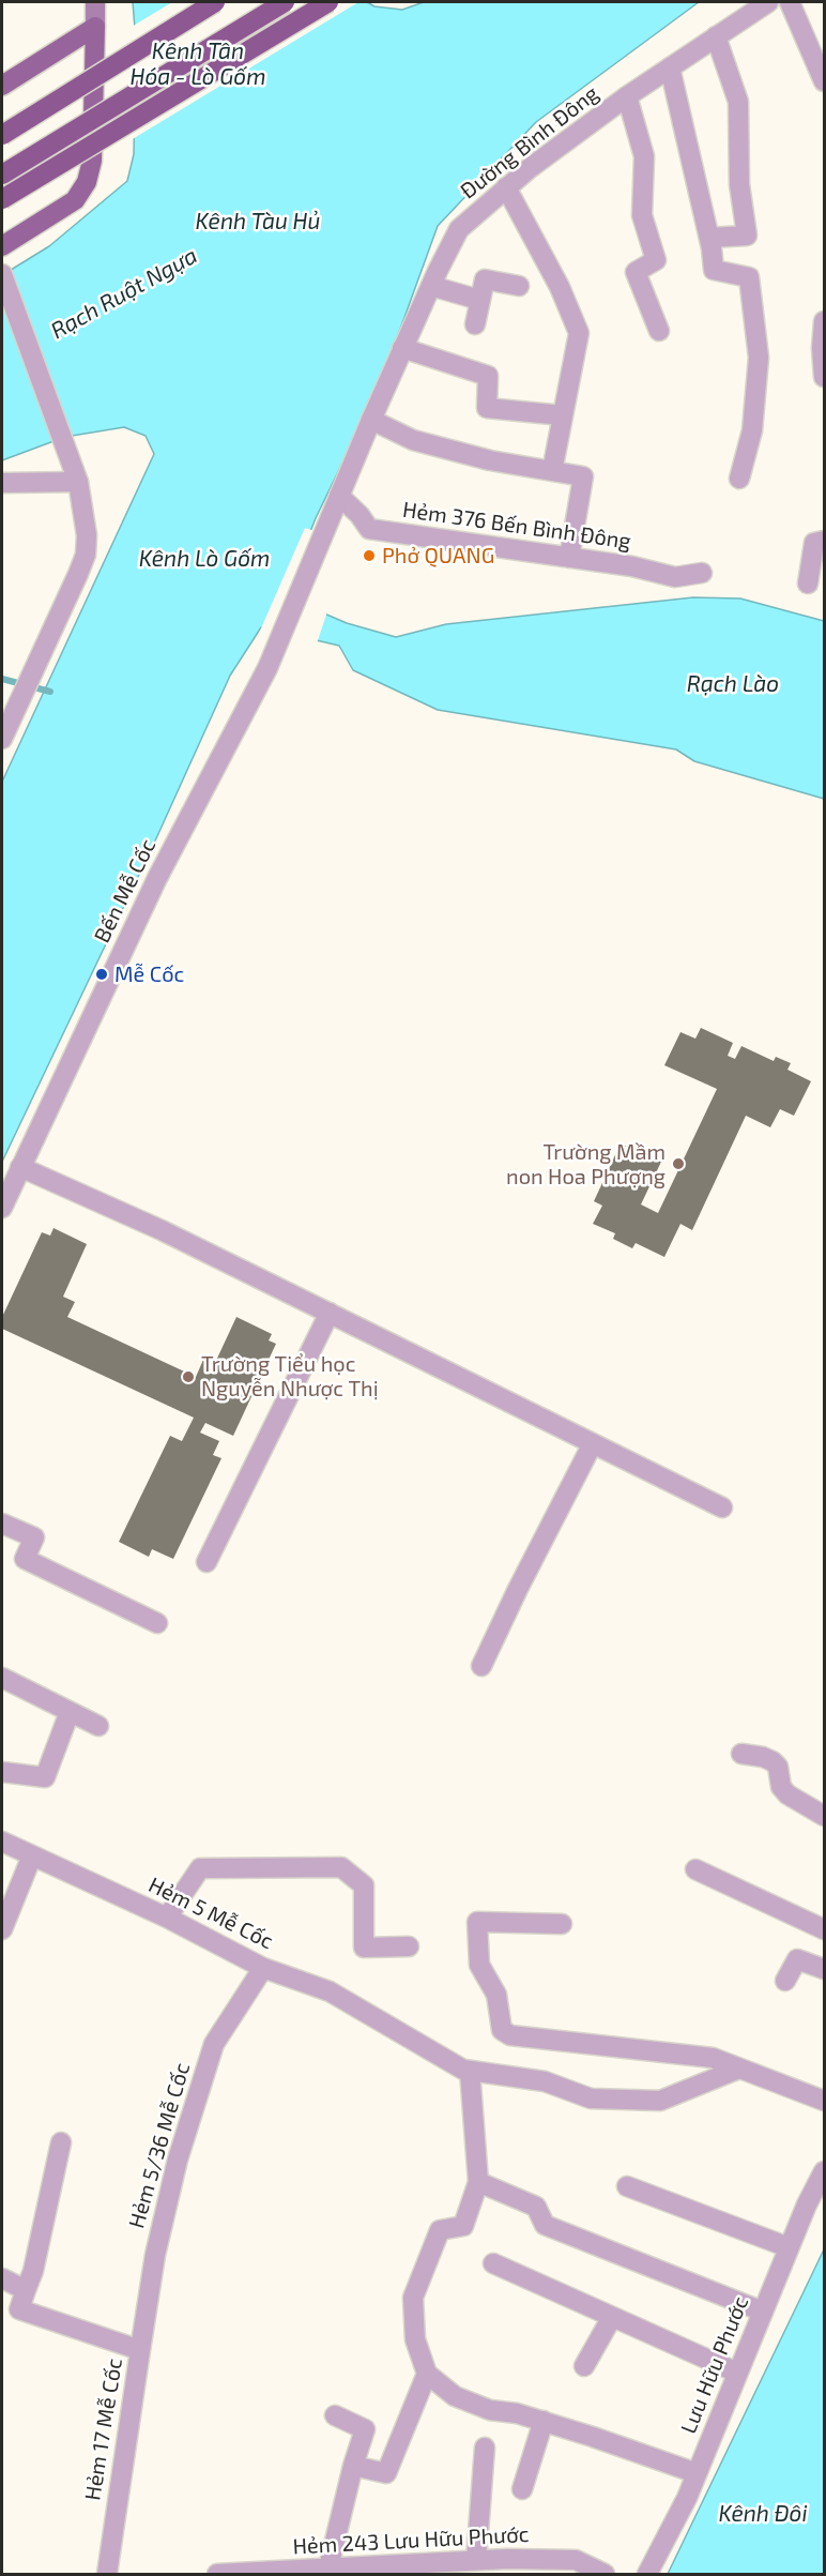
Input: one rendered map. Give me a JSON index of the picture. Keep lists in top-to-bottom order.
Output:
{
  "streets": {
    "street": [
      "Đường Bình Đông",
      "Hẻm 376 Bến Bình Đông",
      "Bến Mễ Cốc",
      "Hẻm 5 Mễ Cốc",
      "Hẻm 5/36 Mễ Cốc",
      "Lưu Hữu Phước",
      "Hẻm 17 Mễ Cốc",
      "Hẻm 243 Lưu Hữu Phước"
    ]
  },
  "crossings": [
    ["Đường Bình Đông", "Hẻm 376 Bến Bình Đông"],
    ["Đường Bình Đông", "Bến Mễ Cốc"],
    ["Hẻm 5 Mễ Cốc", "Hẻm 5/36 Mễ Cốc"],
    ["Hẻm 5/36 Mễ Cốc", "Hẻm 17 Mễ Cốc"]
  ],
  "water": [
    "Kênh Tân Hóa - Lò Gốm",
    "Kênh Tàu Hủ",
    "Rạch Ruột Ngựa",
    "Kênh Lò Gốm",
    "Rạch Lào",
    "Kênh Đôi"
  ],
  "places": [
    "Phở QUANG",
    "Mễ Cốc",
    "Trường Mầm non Hoa Phượng",
    "Trường Tiểu học Nguyễn Nhược Thị"
  ]
}
